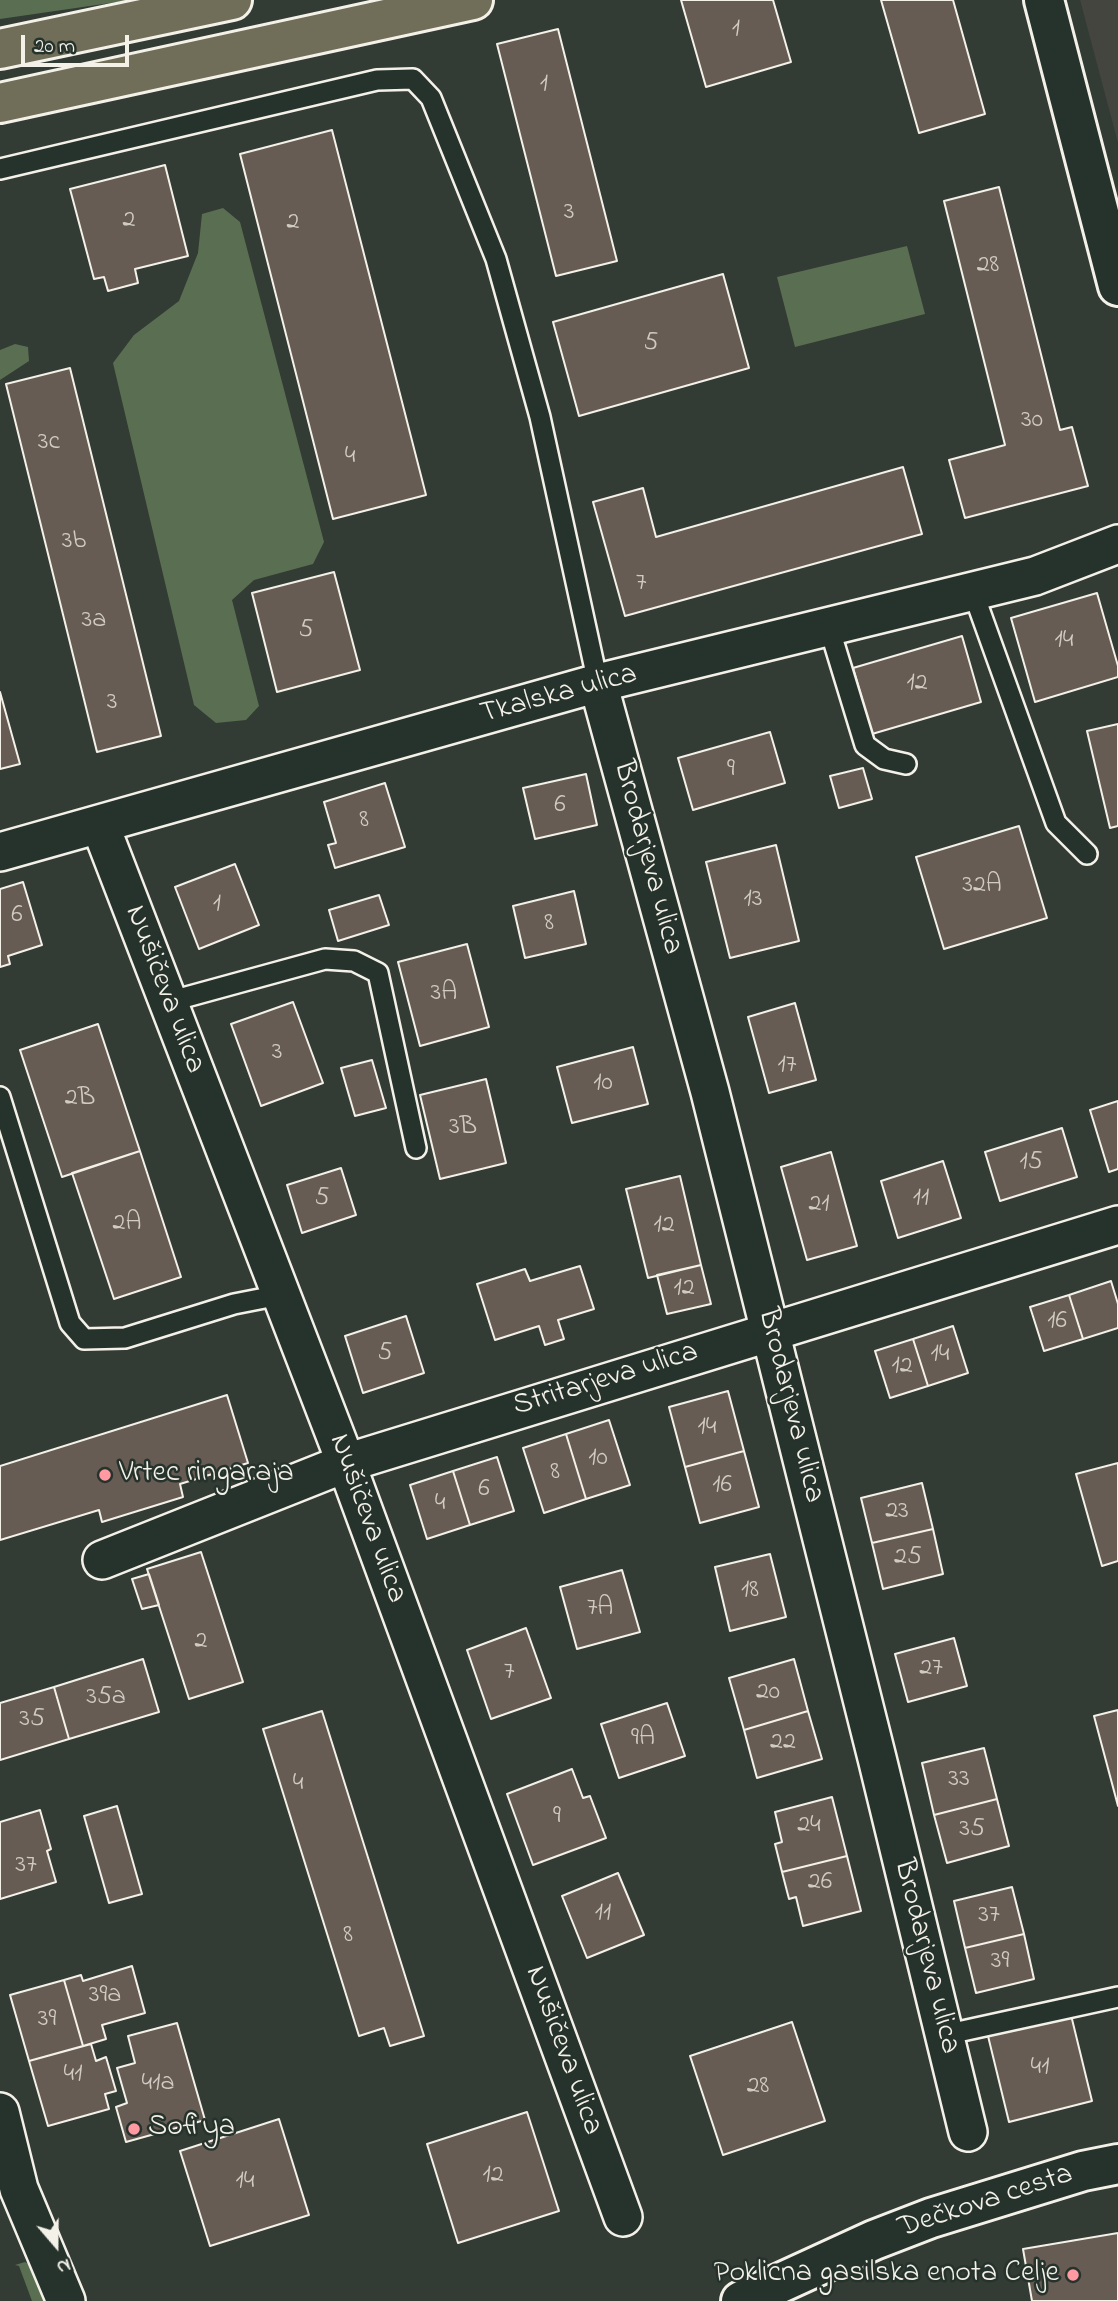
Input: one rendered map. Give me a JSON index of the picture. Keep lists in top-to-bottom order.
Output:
{
  "streets": {
    "street": [
      "Tkalska ulica",
      "Brodarjeva ulica",
      "Nušičeva ulica",
      "Stritarjeva ulica",
      "Dečkova cesta"
    ]
  },
  "crossings": [
    ["Tkalska ulica", "Brodarjeva ulica"],
    ["Tkalska ulica", "Nušičeva ulica"],
    ["Brodarjeva ulica", "Stritarjeva ulica"],
    ["Nušičeva ulica", "Stritarjeva ulica"]
  ],
  "places": ["Vrtec ringaraja", "Sofiya", "Poklicna gasilska enota Celje"],
  "house_numbers": [
    "1",
    "1",
    "3",
    "2",
    "2",
    "28",
    "5",
    "30",
    "3c",
    "4",
    "3b",
    "7",
    "3a",
    "5",
    "14",
    "12",
    "3",
    "9",
    "6",
    "8",
    "32A",
    "13",
    "1",
    "6",
    "8",
    "3A",
    "3",
    "17",
    "10",
    "2B",
    "3B",
    "15",
    "5",
    "11",
    "21",
    "2A",
    "12",
    "12",
    "16",
    "5",
    "14",
    "12",
    "14",
    "10",
    "8",
    "16",
    "6",
    "4",
    "23",
    "25",
    "18",
    "7A",
    "2",
    "27",
    "7",
    "20",
    "35a",
    "35",
    "9A",
    "22",
    "33",
    "4",
    "9",
    "24",
    "35",
    "37",
    "26",
    "11",
    "37",
    "8",
    "39",
    "39a",
    "39",
    "41",
    "41",
    "41a",
    "28",
    "12",
    "14"
  ],
  "scale_bar": "20 m",
  "north": "bottom"
}
